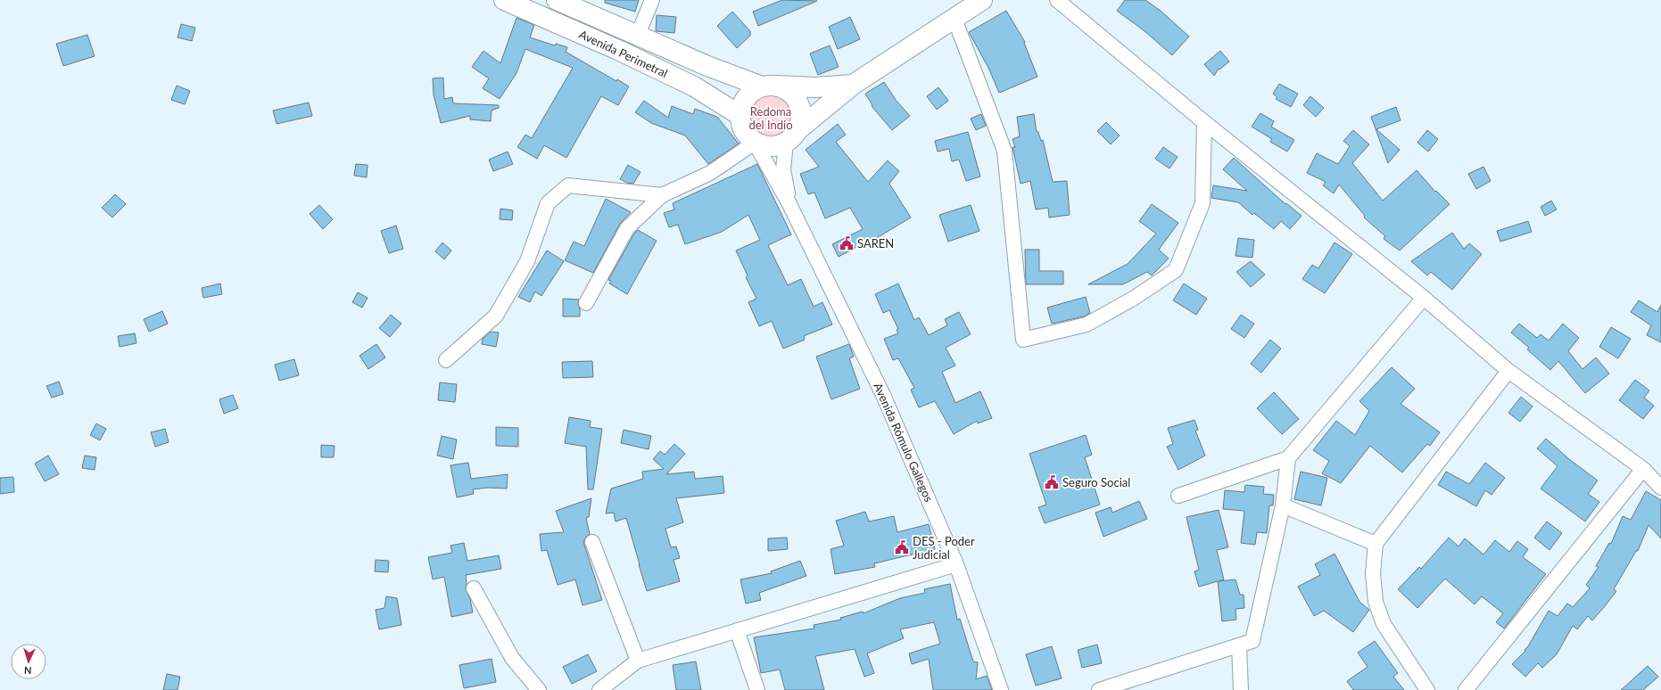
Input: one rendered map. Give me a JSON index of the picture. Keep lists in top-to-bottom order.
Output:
{
  "streets": {
    "main road": ["Avenida Perimetral"],
    "street": ["Avenida Rómulo Gallegos"]
  },
  "crossings": [
    ["Avenida Perimetral", "Avenida Rómulo Gallegos"]
  ],
  "parks": ["Redoma del Indio"],
  "places": {
    "public building": ["SAREN", "Seguro Social", "DES - Poder Judicial"]
  },
  "north": "bottom"
}
